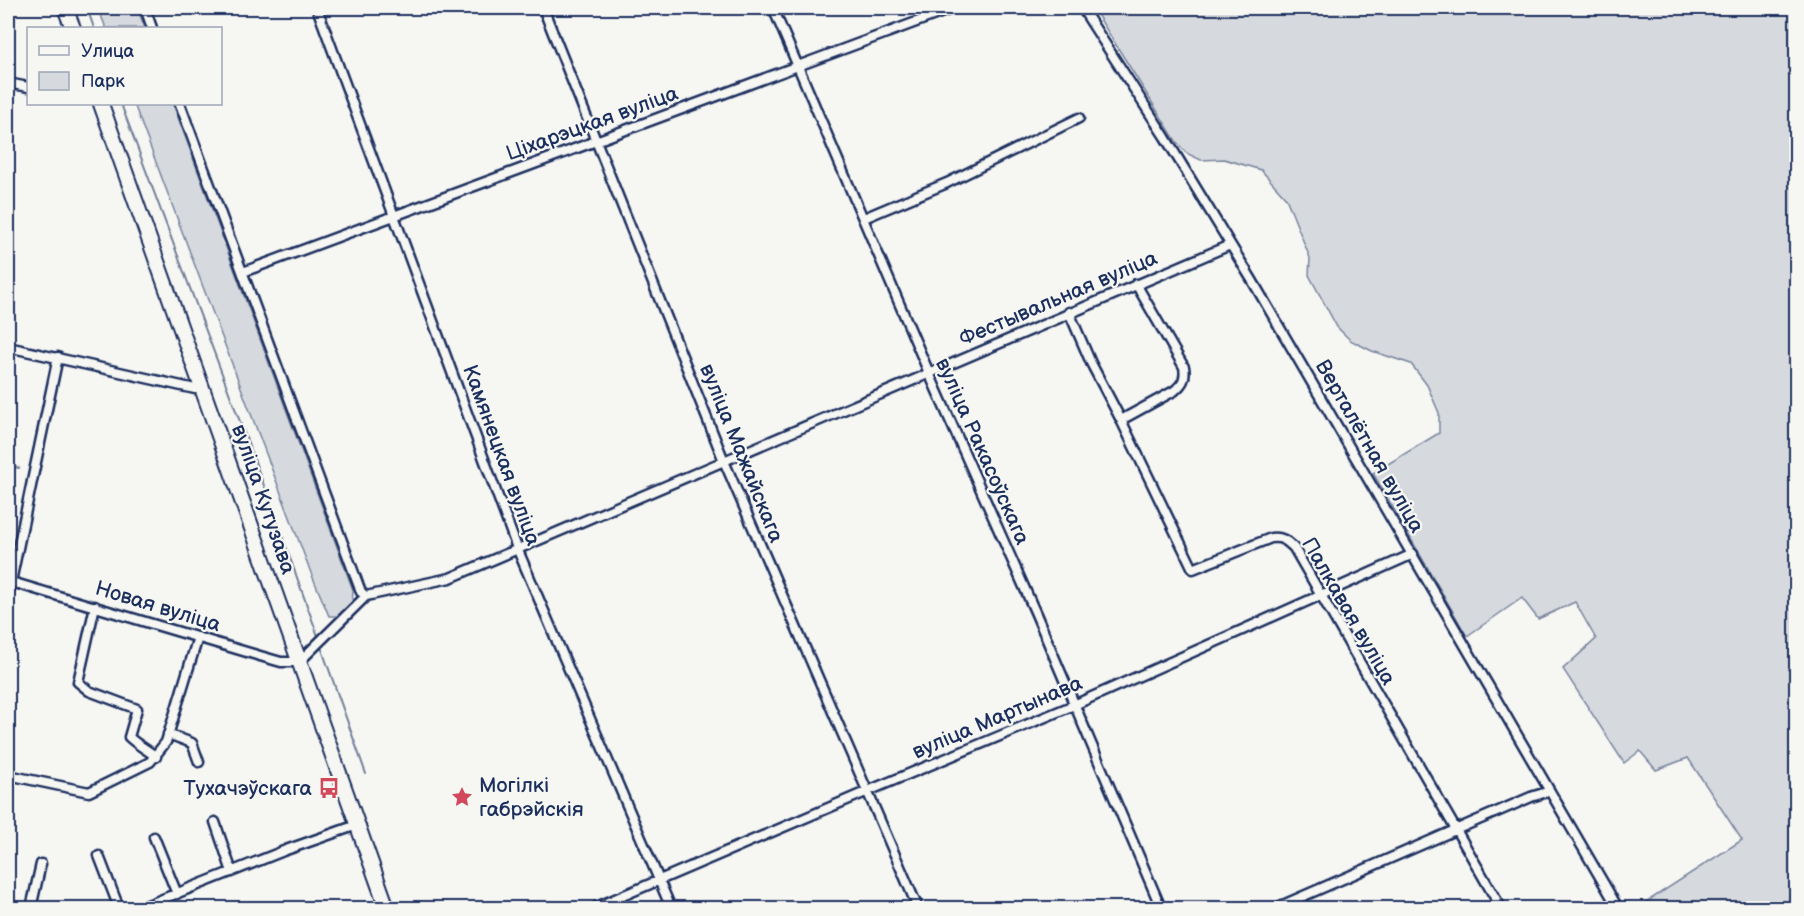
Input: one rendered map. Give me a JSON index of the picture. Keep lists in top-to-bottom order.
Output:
{
  "streets": {
    "main road": ["вуліца Кутузава"],
    "street": [
      "Ціхарэцкая вуліца",
      "Фестывальная вуліца",
      "Верталётная вуліца",
      "вуліца Ракасоўскага",
      "вуліца Мажайскага",
      "Камянецкая вуліца",
      "Новая вуліца",
      "Палкавая вуліца",
      "вуліца Мартынава"
    ]
  },
  "crossings": [
    ["Ціхарэцкая вуліца", "вуліца Ракасоўскага"],
    ["Ціхарэцкая вуліца", "вуліца Мажайскага"],
    ["Ціхарэцкая вуліца", "Камянецкая вуліца"],
    ["Фестывальная вуліца", "Верталётная вуліца"],
    ["Фестывальная вуліца", "вуліца Ракасоўскага"],
    ["Фестывальная вуліца", "вуліца Мажайскага"],
    ["Фестывальная вуліца", "Камянецкая вуліца"],
    ["Фестывальная вуліца", "Палкавая вуліца"],
    ["Верталётная вуліца", "вуліца Мартынава"],
    ["вуліца Ракасоўскага", "вуліца Мартынава"],
    ["вуліца Мажайскага", "вуліца Мартынава"],
    ["Камянецкая вуліца", "вуліца Мартынава"],
    ["вуліца Кутузава", "Новая вуліца"],
    ["Палкавая вуліца", "вуліца Мартынава"]
  ],
  "places": {
    "bus stop": ["Тухачэўскага"],
    "place": ["Могілкі габрэйскія"]
  },
  "legend": ["Улица", "Парк"]
}
